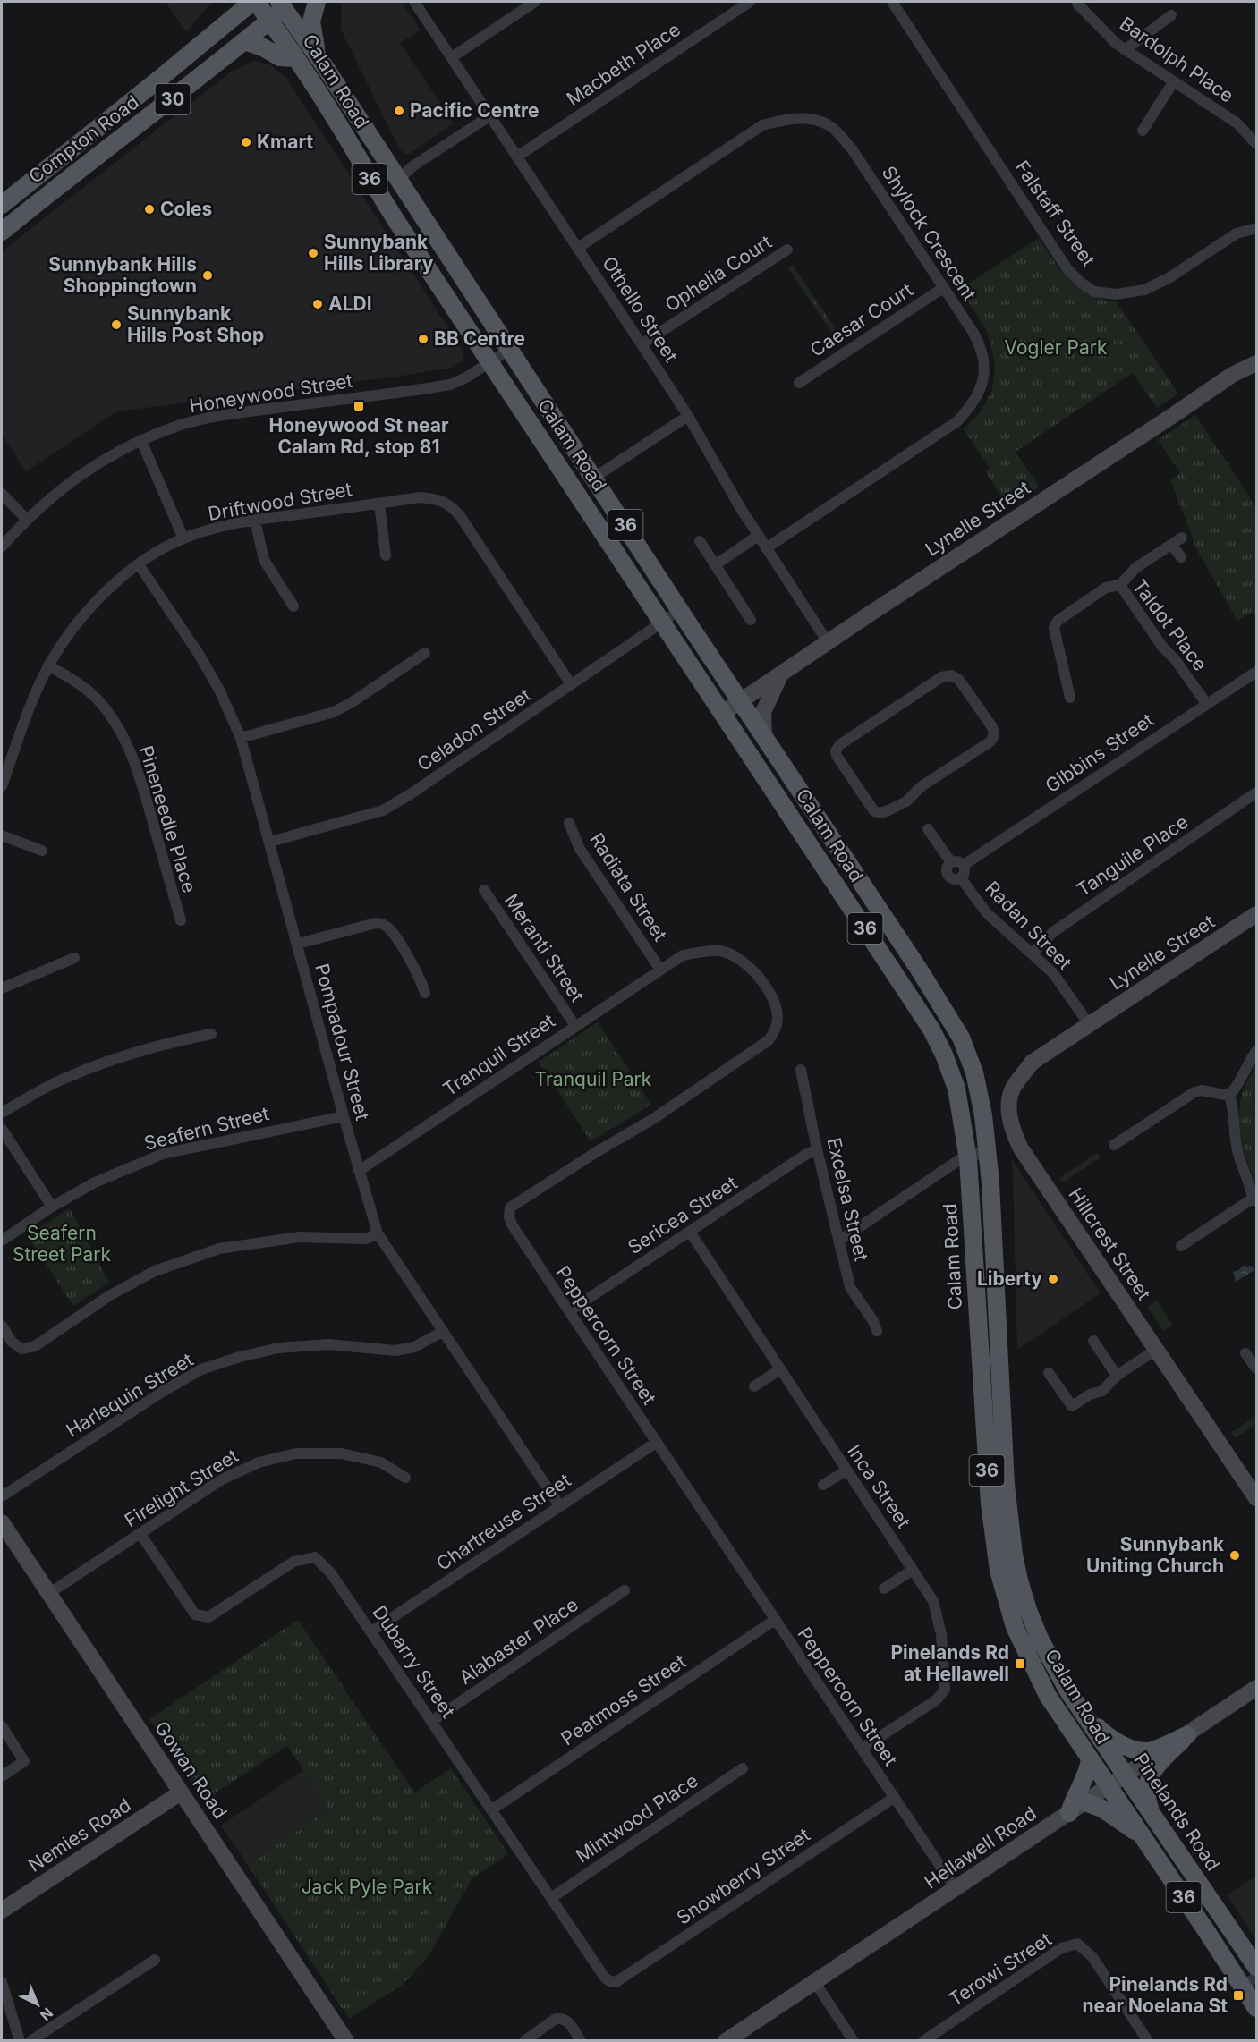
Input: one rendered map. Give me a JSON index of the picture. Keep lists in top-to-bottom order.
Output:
{
  "streets": {
    "main road": [
      "Calam Road",
      "30",
      "Compton Road",
      "36",
      "Pinelands Road"
    ],
    "street": [
      "Bardolph Place",
      "Macbeth Place",
      "Falstaff Street",
      "Shylock Crescent",
      "Ophelia Court",
      "Othello Street",
      "Caesar Court",
      "Honeywood Street",
      "Driftwood Street",
      "Lynelle Street",
      "Taldot Place",
      "Celadon Street",
      "Gibbins Street",
      "Pineneedle Place",
      "Tanguile Place",
      "Radiata Street",
      "Radan Street",
      "Meranti Street",
      "Pompadour Street",
      "Tranquil Street",
      "Seafern Street",
      "Excelsa Street",
      "Sericea Street",
      "Hillcrest Street",
      "Peppercorn Street",
      "Harlequin Street",
      "Inca Street",
      "Firelight Street",
      "Chartreuse Street",
      "Alabaster Place",
      "Dubarry Street",
      "Peatmoss Street",
      "Gowan Road",
      "Mintwood Place",
      "Nemies Road",
      "Hellawell Road",
      "Snowberry Street",
      "Terowi Street"
    ]
  },
  "crossings": [
    ["Macbeth Place", "Othello Street"],
    ["Calam Road", "Compton Road"],
    ["Calam Road", "36"],
    ["Calam Road", "Honeywood Street"],
    ["Calam Road", "Lynelle Street"],
    ["Calam Road", "Celadon Street"],
    ["Calam Road", "Pinelands Road"],
    ["Calam Road", "Hellawell Road"],
    ["36", "Hellawell Road"],
    ["Shylock Crescent", "Othello Street"],
    ["Shylock Crescent", "Caesar Court"],
    ["Ophelia Court", "Othello Street"],
    ["Othello Street", "Lynelle Street"],
    ["Driftwood Street", "Celadon Street"],
    ["Driftwood Street", "Pineneedle Place"],
    ["Driftwood Street", "Pompadour Street"],
    ["Lynelle Street", "Radan Street"],
    ["Lynelle Street", "Hillcrest Street"],
    ["Taldot Place", "Gibbins Street"],
    ["Celadon Street", "Pompadour Street"],
    ["Gibbins Street", "Radan Street"],
    ["Tanguile Place", "Radan Street"],
    ["Radiata Street", "Tranquil Street"],
    ["Radiata Street", "Peppercorn Street"],
    ["Radan Street", "Hillcrest Street"],
    ["Meranti Street", "Tranquil Street"],
    ["Pompadour Street", "Tranquil Street"],
    ["Pompadour Street", "Seafern Street"],
    ["Pompadour Street", "Harlequin Street"],
    ["Pompadour Street", "Chartreuse Street"],
    ["Tranquil Street", "Peppercorn Street"],
    ["Excelsa Street", "Sericea Street"],
    ["Sericea Street", "Peppercorn Street"],
    ["Sericea Street", "Inca Street"],
    ["Peppercorn Street", "Inca Street"],
    ["Peppercorn Street", "Chartreuse Street"],
    ["Peppercorn Street", "Peatmoss Street"],
    ["Peppercorn Street", "Hellawell Road"],
    ["Peppercorn Street", "Snowberry Street"],
    ["Firelight Street", "Dubarry Street"],
    ["Firelight Street", "Gowan Road"],
    ["Chartreuse Street", "Dubarry Street"],
    ["Alabaster Place", "Dubarry Street"],
    ["Dubarry Street", "Peatmoss Street"],
    ["Dubarry Street", "Mintwood Place"],
    ["Dubarry Street", "Snowberry Street"],
    ["Gowan Road", "Nemies Road"],
    ["Pinelands Road", "Hellawell Road"]
  ],
  "parks": [
    "Vogler Park",
    "Tranquil Park",
    "Seafern Street Park",
    "Jack Pyle Park"
  ],
  "places": {
    "other": [
      "Pacific Centre",
      "Kmart",
      "Coles",
      "Sunnybank Hills Library",
      "Sunnybank Hills Shoppingtown",
      "ALDI",
      "Sunnybank Hills Post Shop",
      "BB Centre",
      "Liberty",
      "Sunnybank Uniting Church"
    ],
    "transit": ["Honeywood St near Calam Rd, stop 81", "Pinelands Rd at Hellawell", "Pinelands Rd near Noelana St"]
  },
  "north": "bottom right"
}
